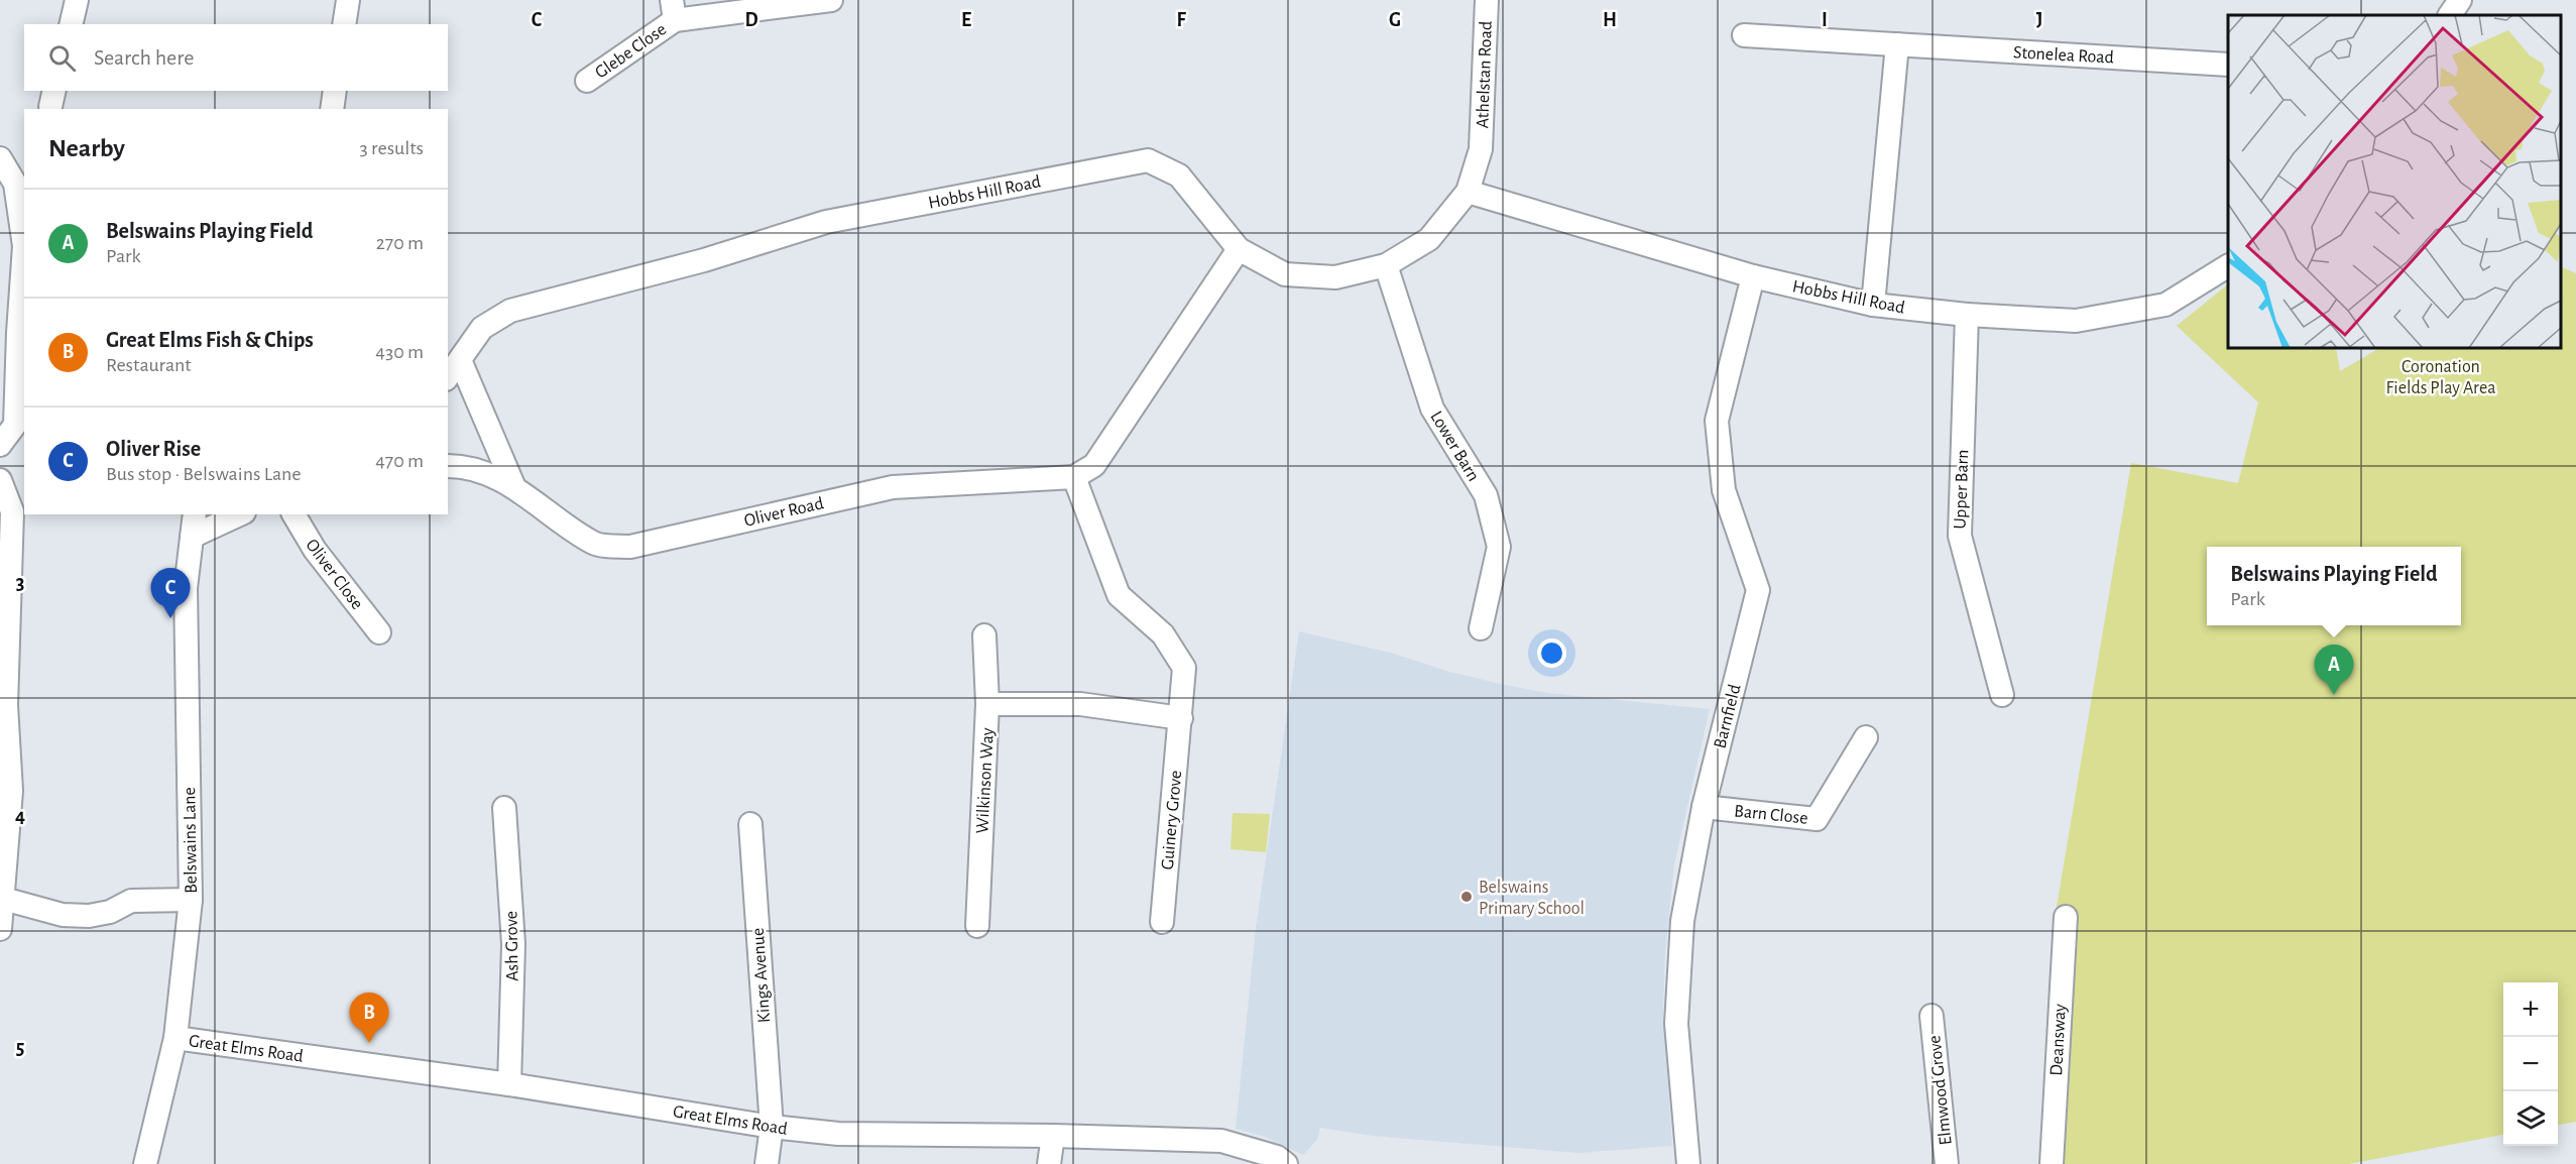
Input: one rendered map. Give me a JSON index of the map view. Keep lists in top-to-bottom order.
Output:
{
  "streets": {
    "street": [
      "Glebe Close",
      "Stonelea Road",
      "Athelstan Road",
      "Hobbs Hill Road",
      "Lower Barn",
      "Upper Barn",
      "Oliver Road",
      "Oliver Close",
      "Barnfield",
      "Wilkinson Way",
      "Barn Close",
      "Guinery Grove",
      "Belswains Lane",
      "Ash Grove",
      "Kings Avenue",
      "Deansway",
      "Great Elms Road",
      "Elmwood Grove"
    ]
  },
  "crossings": [
    ["Athelstan Road", "Hobbs Hill Road"],
    ["Hobbs Hill Road", "Lower Barn"],
    ["Hobbs Hill Road", "Upper Barn"],
    ["Hobbs Hill Road", "Barnfield"],
    ["Oliver Road", "Guinery Grove"],
    ["Barnfield", "Barn Close"],
    ["Belswains Lane", "Great Elms Road"],
    ["Ash Grove", "Great Elms Road"],
    ["Kings Avenue", "Great Elms Road"]
  ],
  "parks": ["Coronation Fields Play Area"],
  "places": ["Belswains Primary School"],
  "page": {
    "search": "Search here",
    "heading": ["Nearby", "3 results"],
    "list": [
      {
        "mark": "A",
        "name": "Belswains Playing Field",
        "note": "Park",
        "value": "270 m"
      },
      {
        "mark": "B",
        "name": "Great Elms Fish & Chips",
        "note": "Restaurant",
        "value": "430 m"
      },
      {
        "mark": "C",
        "name": "Oliver Rise",
        "note": "Bus stop · Belswains Lane",
        "value": "470 m"
      }
    ],
    "popup": ["Belswains Playing Field", "Park"],
    "pins": ["C", "A", "B"],
    "map_buttons": ["+", "−"]
  },
  "grid": {
    "columns": [
      "C",
      "D",
      "E",
      "F",
      "G",
      "H",
      "I",
      "J"
    ],
    "rows": ["3", "4", "5"]
  }
}
